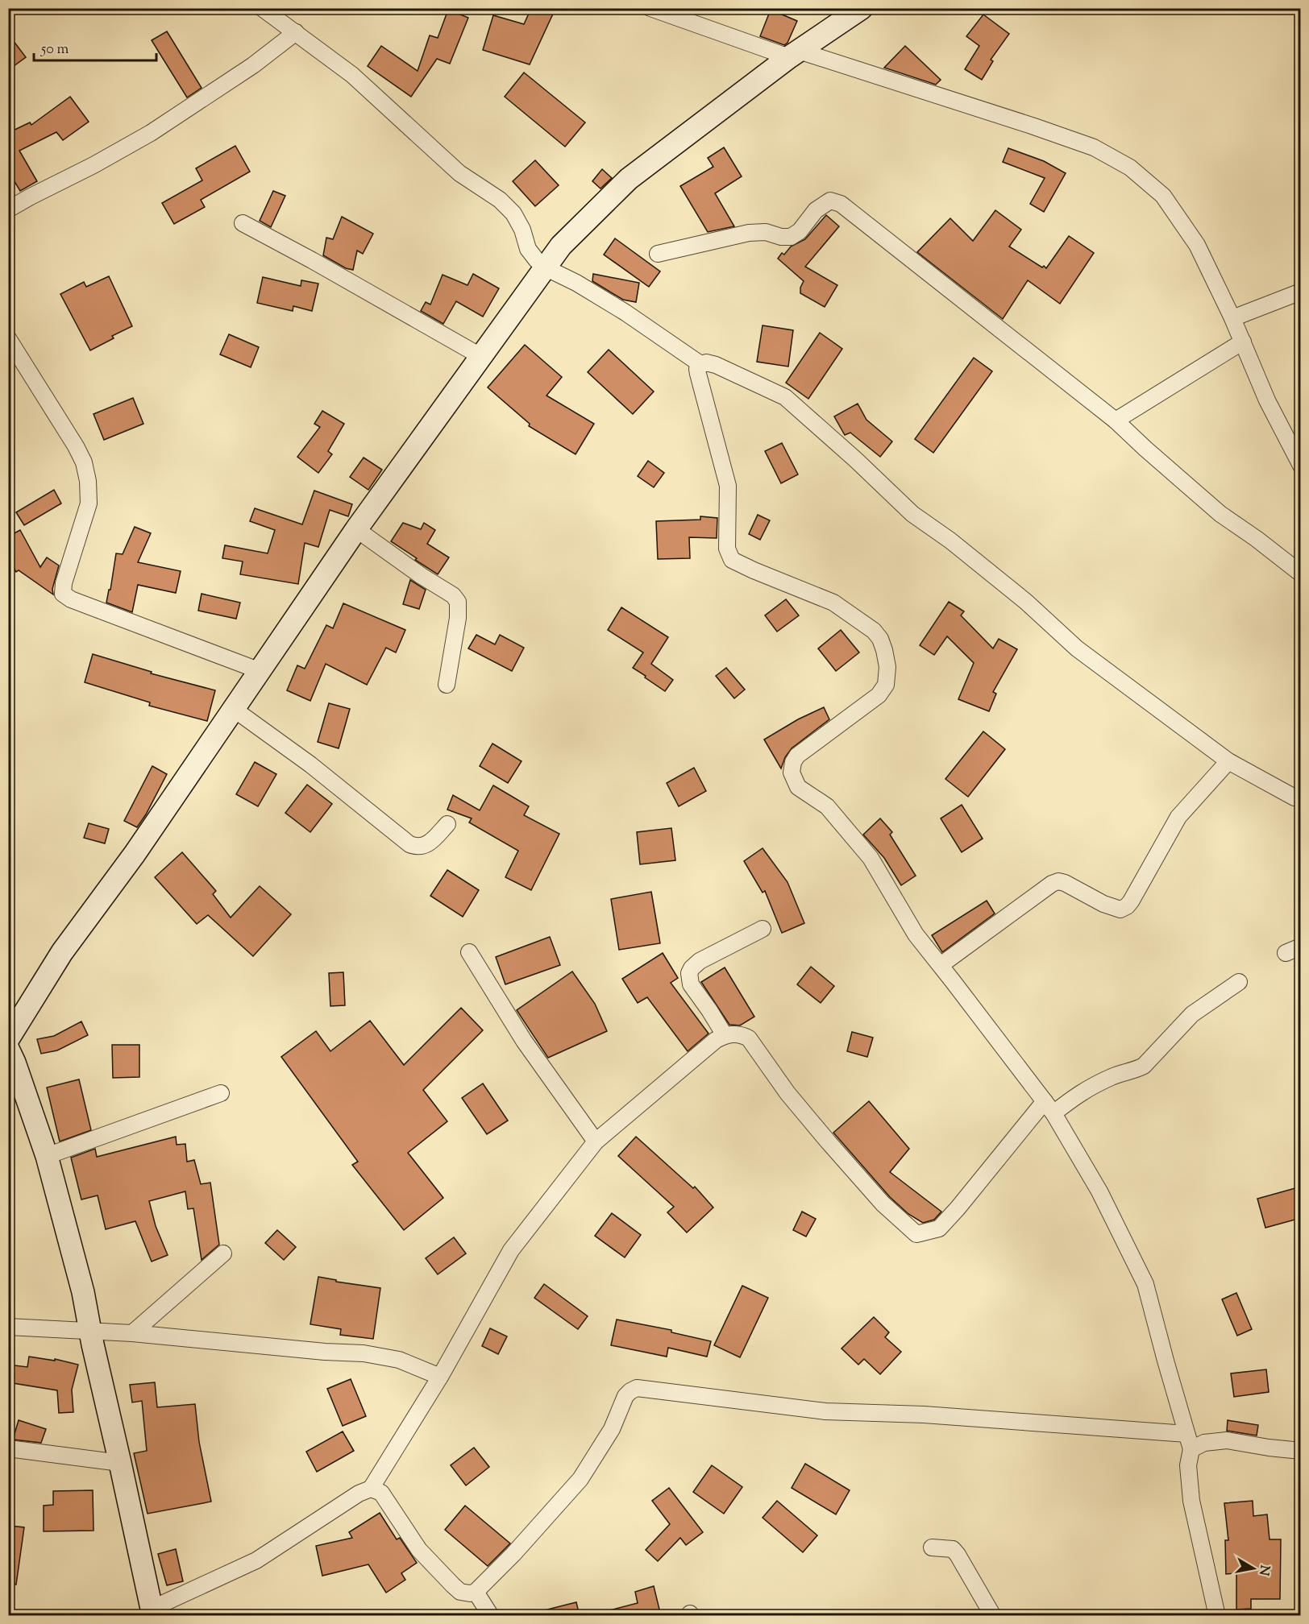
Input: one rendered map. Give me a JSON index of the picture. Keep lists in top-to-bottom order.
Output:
{
  "scale_bar": "50 m",
  "north": "right"
}
